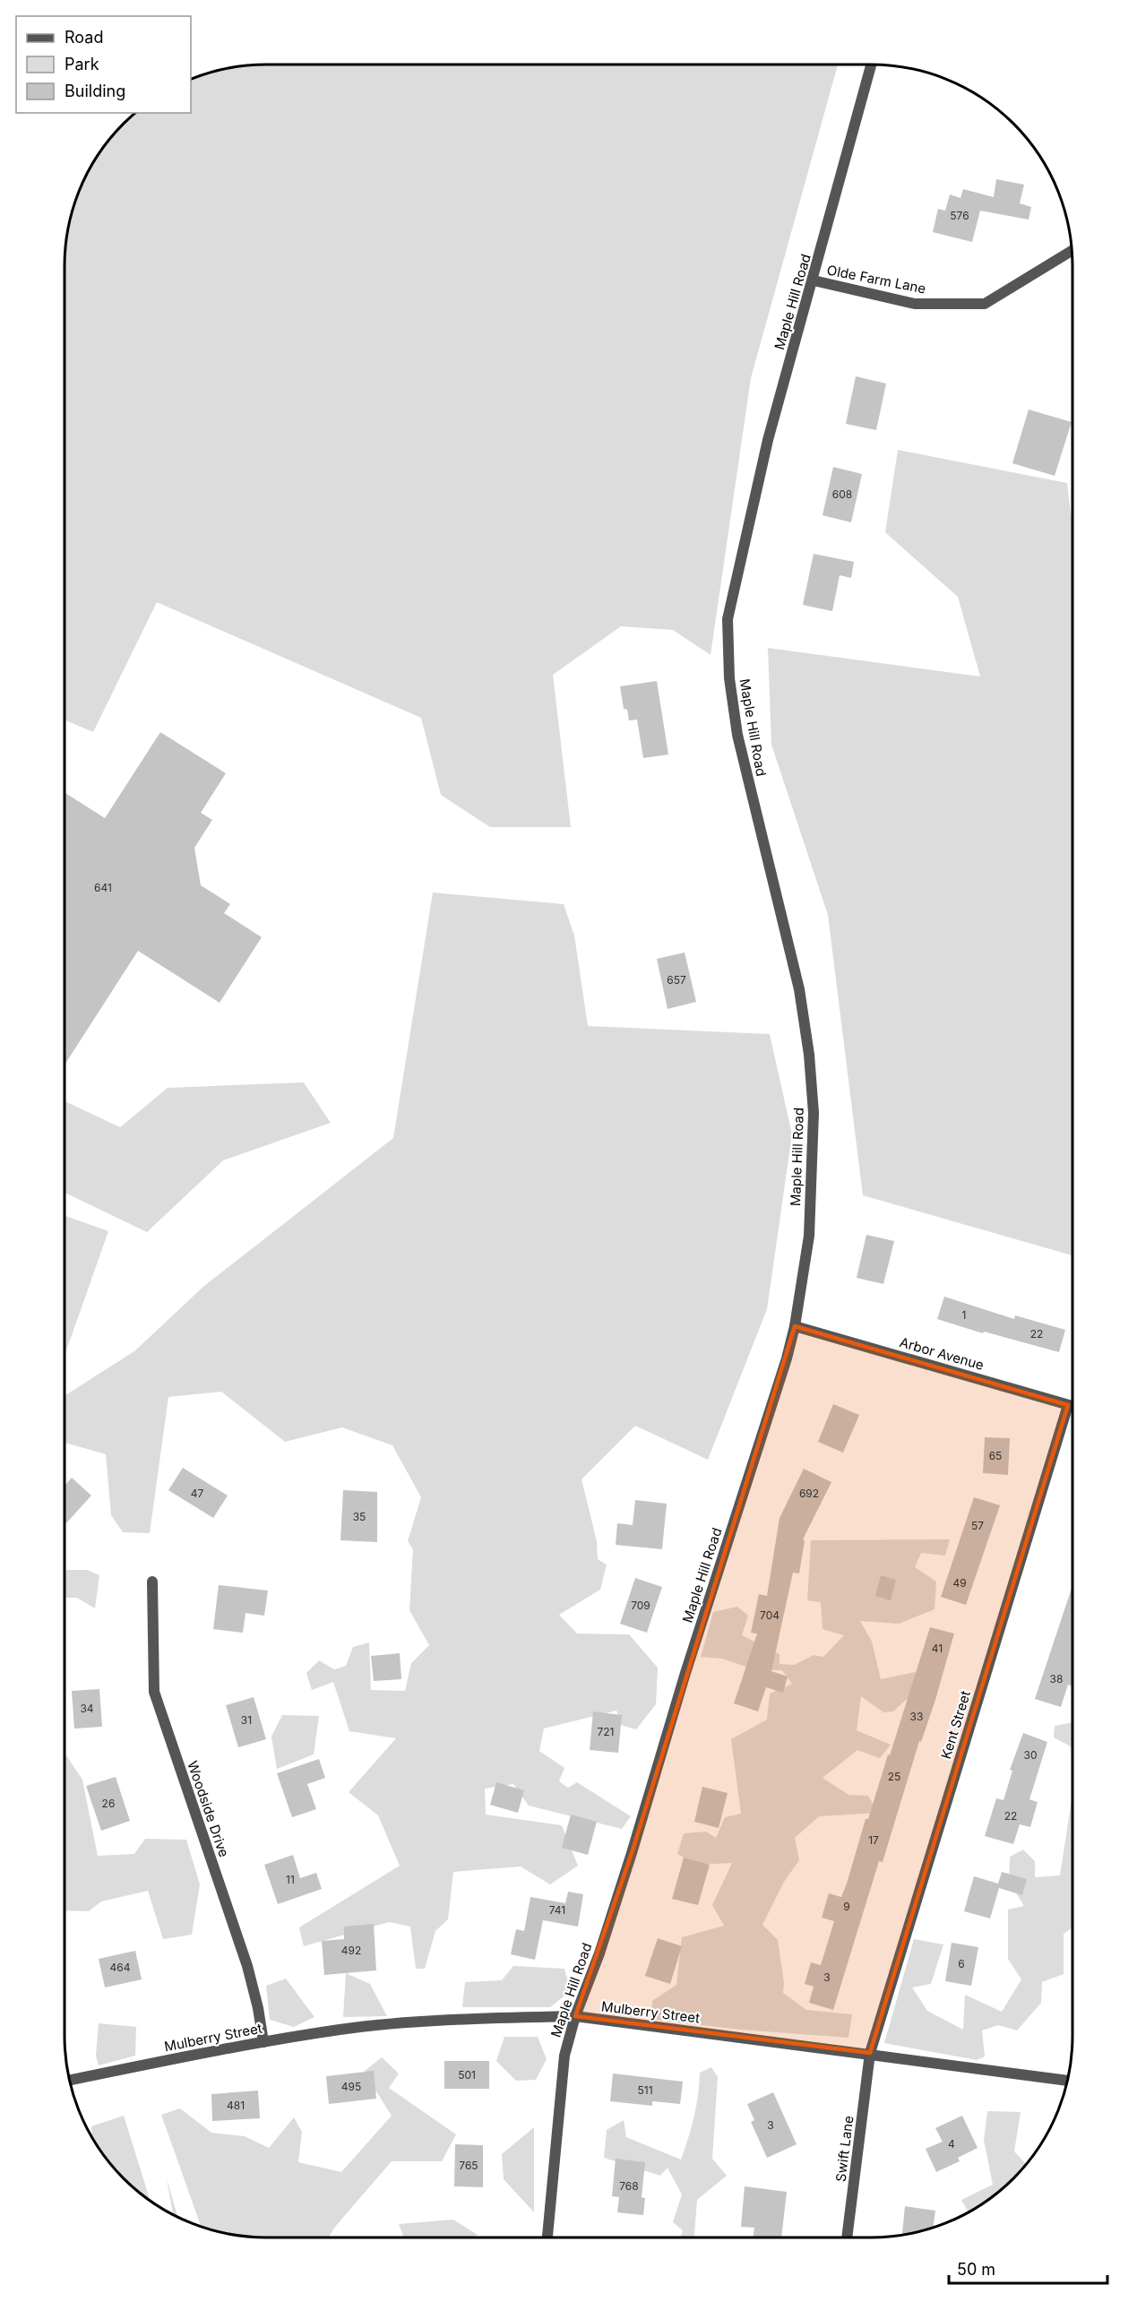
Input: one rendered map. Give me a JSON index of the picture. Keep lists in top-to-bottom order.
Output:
{
  "streets": {
    "street": [
      "Olde Farm Lane",
      "Maple Hill Road",
      "Arbor Avenue",
      "Kent Street",
      "Woodside Drive",
      "Mulberry Street",
      "Swift Lane"
    ]
  },
  "crossings": [
    ["Olde Farm Lane", "Maple Hill Road"],
    ["Maple Hill Road", "Arbor Avenue"],
    ["Maple Hill Road", "Mulberry Street"],
    ["Arbor Avenue", "Kent Street"],
    ["Kent Street", "Mulberry Street"],
    ["Kent Street", "Swift Lane"],
    ["Woodside Drive", "Mulberry Street"],
    ["Mulberry Street", "Swift Lane"]
  ],
  "house_numbers": [
    "576",
    "608",
    "641",
    "657",
    "1",
    "22",
    "65",
    "47",
    "692",
    "35",
    "57",
    "49",
    "709",
    "704",
    "41",
    "38",
    "34",
    "33",
    "31",
    "721",
    "30",
    "25",
    "26",
    "22",
    "17",
    "11",
    "9",
    "741",
    "492",
    "6",
    "464",
    "3",
    "501",
    "495",
    "511",
    "481",
    "3",
    "4",
    "765",
    "768"
  ],
  "legend": ["Road", "Park", "Building"],
  "scale_bar": "50 m"
}
